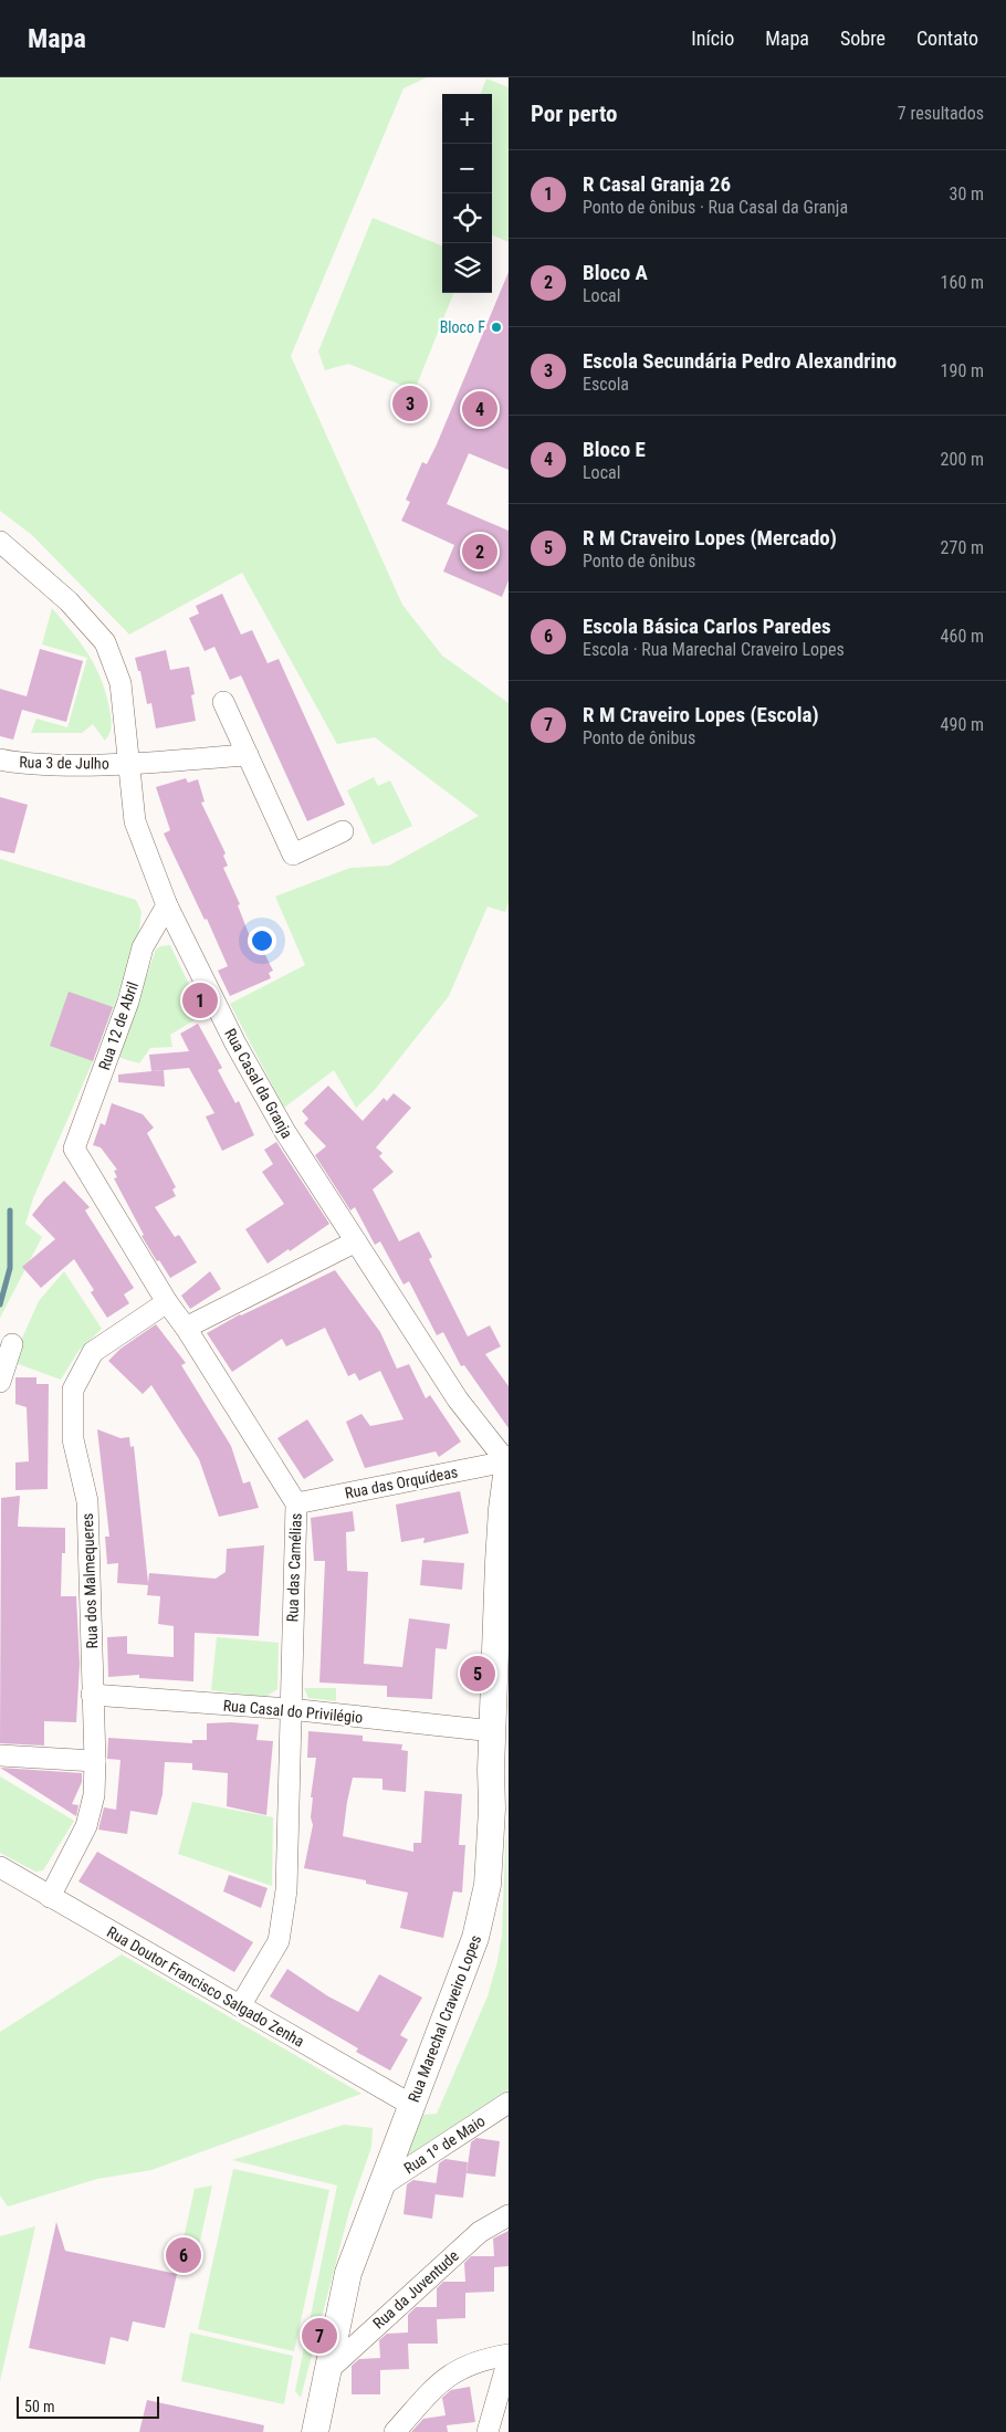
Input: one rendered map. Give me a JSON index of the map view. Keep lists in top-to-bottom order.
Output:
{
  "streets": {
    "street": [
      "Rua 3 de Julho",
      "Rua 12 de Abril",
      "Rua Casal da Granja",
      "Rua das Orquídeas",
      "Rua das Camélias",
      "Rua dos Malmequeres",
      "Rua Casal do Privilégio",
      "Rua Doutor Francisco Salgado Zenha",
      "Rua Marechal Craveiro Lopes",
      "Rua 1º de Maio",
      "Rua da Juventude"
    ]
  },
  "crossings": [
    ["Rua 3 de Julho", "Rua Casal da Granja"],
    ["Rua 12 de Abril", "Rua Casal da Granja"],
    ["Rua 12 de Abril", "Rua das Camélias"],
    ["Rua Casal da Granja", "Rua das Orquídeas"],
    ["Rua Casal da Granja", "Rua Marechal Craveiro Lopes"],
    ["Rua das Orquídeas", "Rua das Camélias"],
    ["Rua das Orquídeas", "Rua Marechal Craveiro Lopes"],
    ["Rua das Camélias", "Rua dos Malmequeres"],
    ["Rua das Camélias", "Rua Casal do Privilégio"],
    ["Rua das Camélias", "Rua Doutor Francisco Salgado Zenha"],
    ["Rua dos Malmequeres", "Rua Casal do Privilégio"],
    ["Rua dos Malmequeres", "Rua Doutor Francisco Salgado Zenha"],
    ["Rua Casal do Privilégio", "Rua Marechal Craveiro Lopes"],
    ["Rua Doutor Francisco Salgado Zenha", "Rua Marechal Craveiro Lopes"],
    ["Rua Marechal Craveiro Lopes", "Rua 1º de Maio"],
    ["Rua Marechal Craveiro Lopes", "Rua da Juventude"]
  ],
  "places": ["Bloco F"],
  "scale_bar": "50 m",
  "page": {
    "header": "Mapa",
    "nav": [
      "Início",
      "Mapa",
      "Sobre",
      "Contato"
    ],
    "heading": ["Por perto", "7 resultados"],
    "map_buttons": ["+", "−"],
    "list": [
      {
        "mark": "1",
        "name": "R Casal Granja 26",
        "note": "Ponto de ônibus · Rua Casal da Granja",
        "value": "30 m"
      },
      {
        "mark": "2",
        "name": "Bloco A",
        "note": "Local",
        "value": "160 m"
      },
      {
        "mark": "3",
        "name": "Escola Secundária Pedro Alexandrino",
        "note": "Escola",
        "value": "190 m"
      },
      {
        "mark": "4",
        "name": "Bloco E",
        "note": "Local",
        "value": "200 m"
      },
      {
        "mark": "5",
        "name": "R M Craveiro Lopes (Mercado)",
        "note": "Ponto de ônibus",
        "value": "270 m"
      },
      {
        "mark": "6",
        "name": "Escola Básica Carlos Paredes",
        "note": "Escola · Rua Marechal Craveiro Lopes",
        "value": "460 m"
      },
      {
        "mark": "7",
        "name": "R M Craveiro Lopes (Escola)",
        "note": "Ponto de ônibus",
        "value": "490 m"
      }
    ],
    "pins": [
      "3",
      "4",
      "2",
      "1",
      "5",
      "6",
      "7"
    ],
    "scale": "50 m"
  }
}
